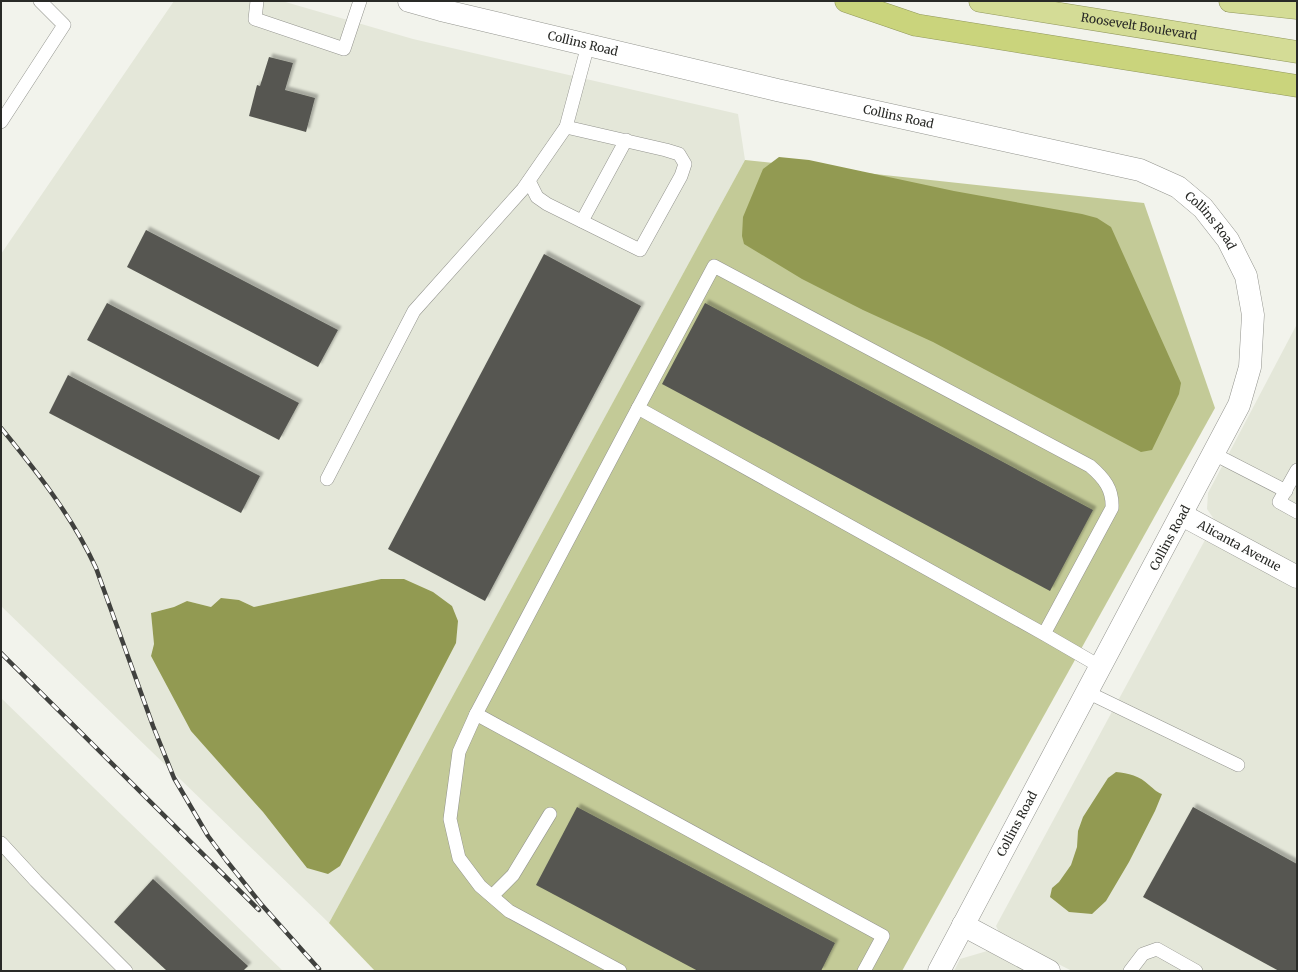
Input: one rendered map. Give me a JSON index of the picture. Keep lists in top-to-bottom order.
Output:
{
  "streets": {
    "highway": ["Roosevelt Boulevard"],
    "street": ["Collins Road", "Alicanta Avenue"]
  },
  "crossings": [
    ["Collins Road", "Alicanta Avenue"]
  ]
}
